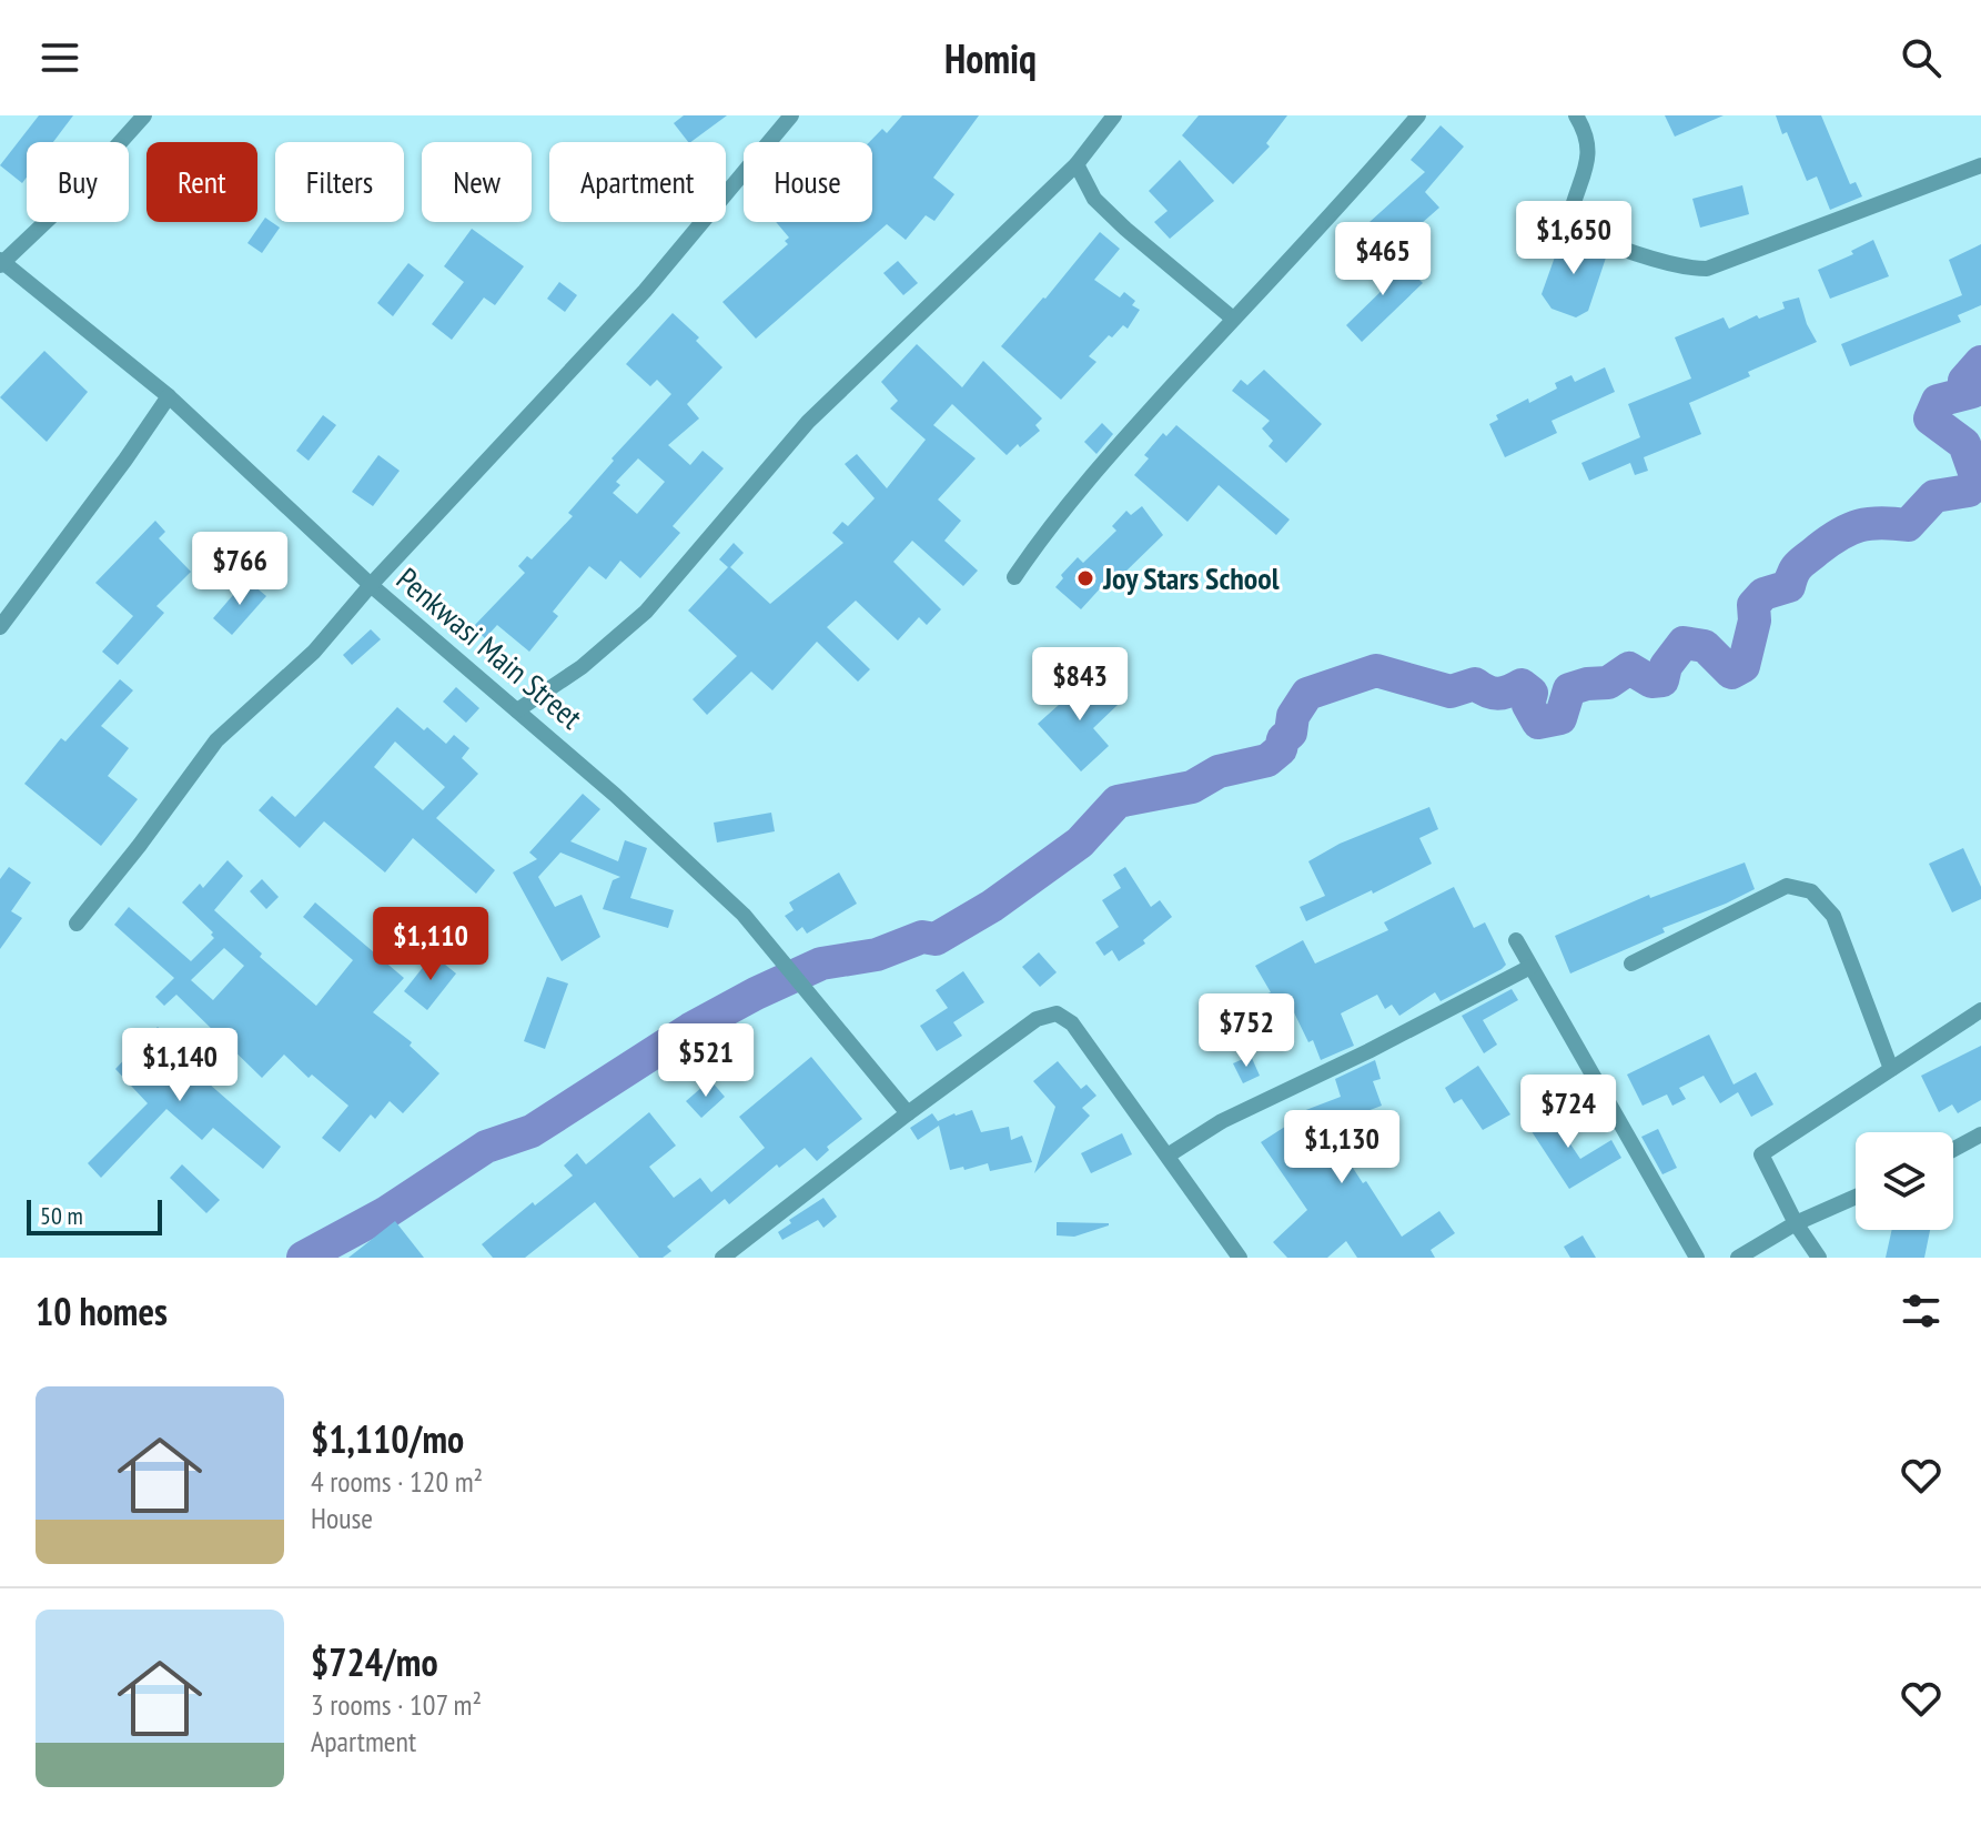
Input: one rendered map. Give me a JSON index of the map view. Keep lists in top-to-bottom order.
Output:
{
  "streets": {
    "street": ["Penkwasi Main Street"]
  },
  "places": ["Joy Stars School"],
  "scale_bar": "50 m",
  "page": {
    "header": "Homiq",
    "chip": [
      "Buy",
      "Rent",
      "Filters",
      "New",
      "Apartment",
      "House"
    ],
    "price": [
      "$1,650",
      "$465",
      "$766",
      "$843",
      "$1,110",
      "$752",
      "$521",
      "$1,140",
      "$724",
      "$1,130"
    ],
    "scale": "50 m",
    "heading": "10 homes",
    "list": [
      {
        "name": "$1,110/mo",
        "note": "4 rooms · 120 m² · House"
      },
      {
        "name": "$724/mo",
        "note": "3 rooms · 107 m² · Apartment"
      }
    ]
  }
}
